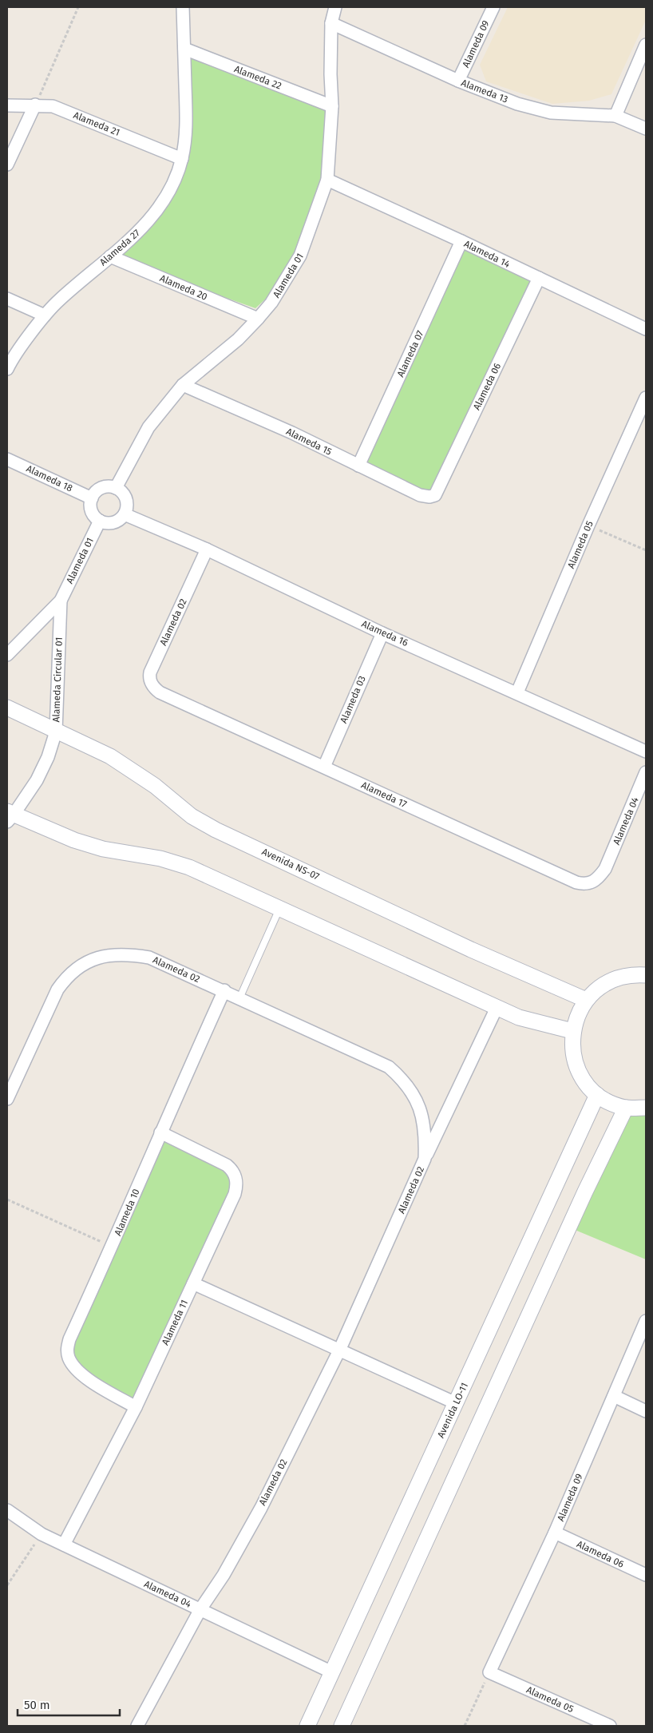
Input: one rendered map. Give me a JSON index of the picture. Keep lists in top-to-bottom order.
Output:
{
  "streets": {
    "street": [
      "Alameda 09",
      "Alameda 22",
      "Alameda 13",
      "Alameda 21",
      "Alameda 27",
      "Alameda 14",
      "Alameda 01",
      "Alameda 20",
      "Alameda 07",
      "Alameda 06",
      "Alameda 15",
      "Alameda 18",
      "Alameda 05",
      "Alameda 02",
      "Alameda 16",
      "Alameda Circular 01",
      "Alameda 03",
      "Alameda 17",
      "Alameda 04",
      "Avenida NS-07",
      "Alameda 10",
      "Alameda 11",
      "Avenida LO-11"
    ]
  },
  "crossings": [
    ["Alameda 09", "Alameda 13"],
    ["Alameda 09", "Alameda 06"],
    ["Alameda 09", "Alameda 05"],
    ["Alameda 22", "Alameda 27"],
    ["Alameda 22", "Alameda 01"],
    ["Alameda 13", "Alameda 01"],
    ["Alameda 21", "Alameda 27"],
    ["Alameda 27", "Alameda 20"],
    ["Alameda 14", "Alameda 01"],
    ["Alameda 14", "Alameda 07"],
    ["Alameda 14", "Alameda 06"],
    ["Alameda 01", "Alameda 20"],
    ["Alameda 01", "Alameda 15"],
    ["Alameda 01", "Alameda 18"],
    ["Alameda 01", "Alameda 16"],
    ["Alameda 01", "Alameda Circular 01"],
    ["Alameda 07", "Alameda 15"],
    ["Alameda 06", "Alameda 15"],
    ["Alameda 18", "Alameda 16"],
    ["Alameda 05", "Alameda 16"],
    ["Alameda 02", "Alameda 16"],
    ["Alameda 02", "Alameda 17"],
    ["Alameda 02", "Alameda 04"],
    ["Alameda 02", "Alameda 10"],
    ["Alameda 16", "Alameda 03"],
    ["Alameda Circular 01", "Avenida NS-07"],
    ["Alameda 03", "Alameda 17"],
    ["Alameda 17", "Alameda 04"],
    ["Alameda 04", "Alameda 11"],
    ["Alameda 04", "Avenida LO-11"],
    ["Alameda 10", "Alameda 11"]
  ],
  "scale_bar": "50 m"
}
